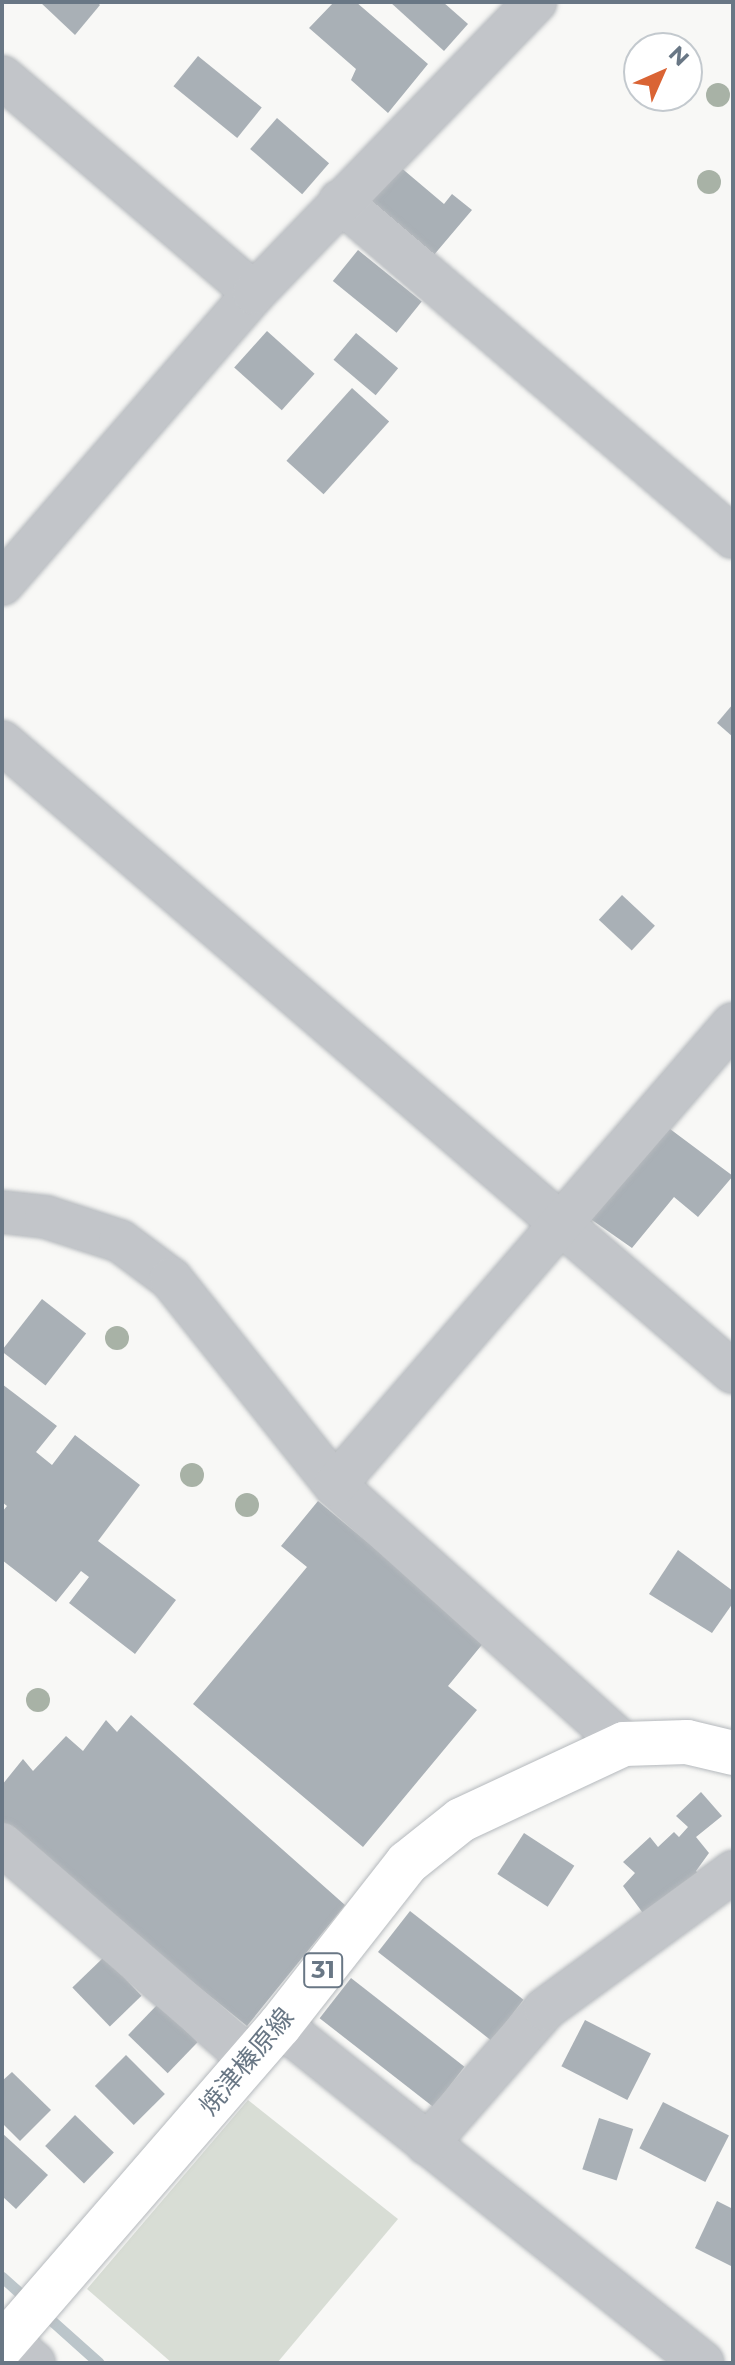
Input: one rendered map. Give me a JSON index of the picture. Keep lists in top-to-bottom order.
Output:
{
  "streets": {
    "main road": ["31", "焼津榛原線"]
  },
  "north": "top right"
}
